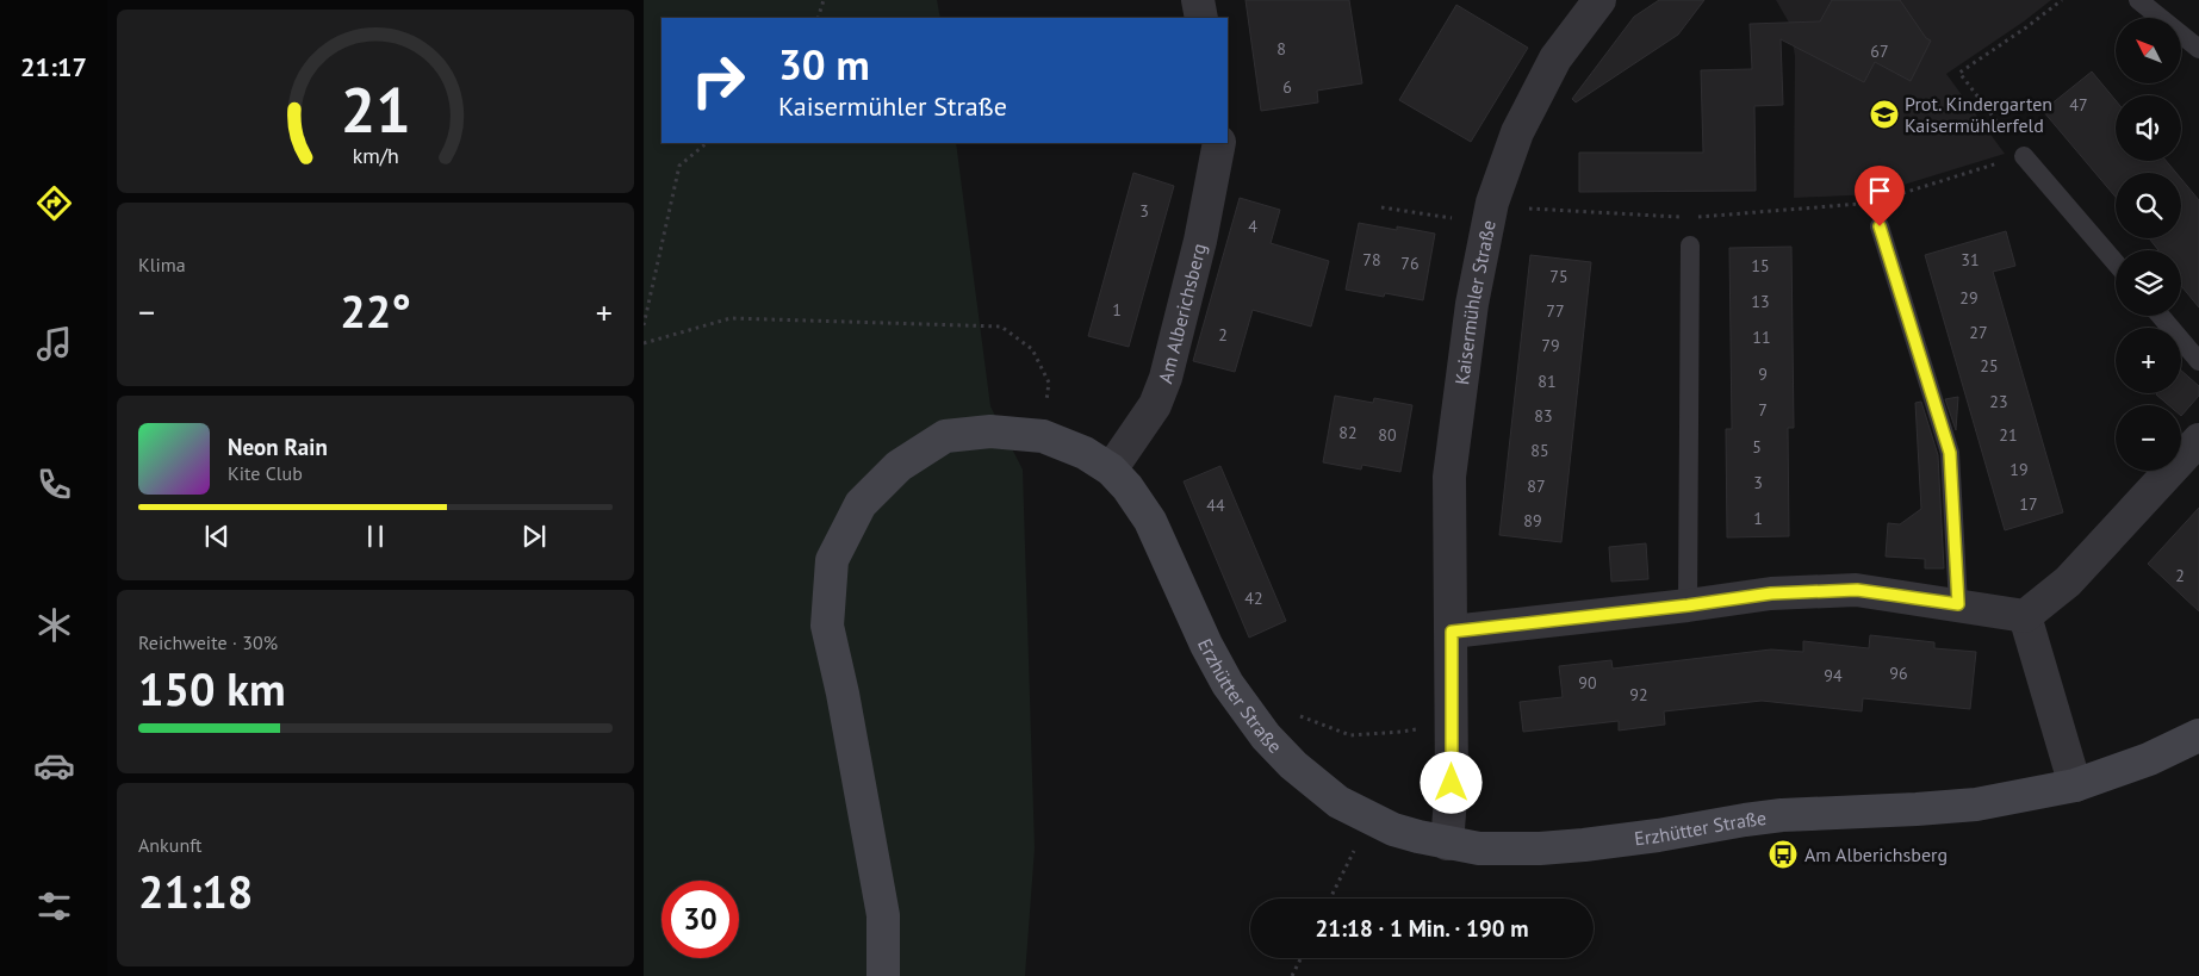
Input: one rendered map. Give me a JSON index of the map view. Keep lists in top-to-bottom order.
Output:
{
  "streets": {
    "street": ["Kaisermühler Straße", "Am Alberichsberg", "Erzhütter Straße"]
  },
  "crossings": [
    ["Kaisermühler Straße", "Erzhütter Straße"],
    ["Am Alberichsberg", "Erzhütter Straße"]
  ],
  "places": {
    "school or university": ["Prot. Kindergarten Kaisermühlerfeld"],
    "bus stop": ["Am Alberichsberg"]
  },
  "house_numbers": [
    "8",
    "67",
    "6",
    "47",
    "3",
    "4",
    "78",
    "31",
    "76",
    "15",
    "75",
    "29",
    "13",
    "1",
    "77",
    "27",
    "2",
    "11",
    "79",
    "25",
    "9",
    "81",
    "23",
    "7",
    "83",
    "82",
    "80",
    "21",
    "5",
    "85",
    "19",
    "3",
    "87",
    "17",
    "44",
    "1",
    "89",
    "2",
    "42",
    "96",
    "94",
    "90",
    "92"
  ],
  "north": "top left",
  "page": {
    "tabs": "21:17",
    "map_buttons": ["+", "−"],
    "turn": ["30 m", "Kaisermühler Straße"],
    "tile": [
      "Klima",
      ["Reichweite · 30%", "150 km"],
      ["Ankunft", "21:18"]
    ],
    "heat": ["−", "22°", "+"],
    "song": ["Neon Rain", "Kite Club"],
    "limit": "30",
    "trip": "21:18 · 1 Min. · 190 m",
    "gauge": ["21", "km/h"]
  }
}
